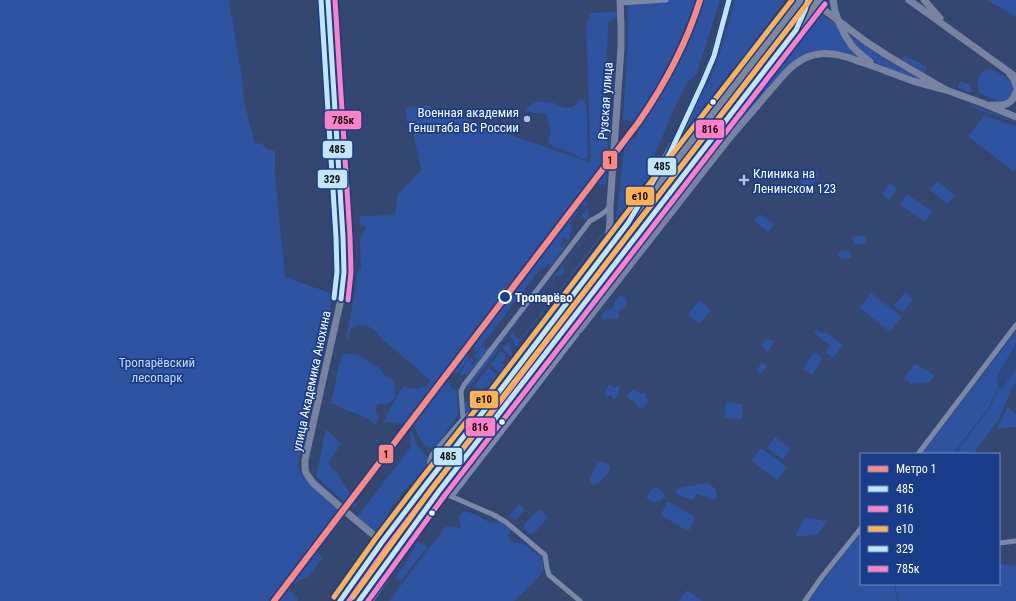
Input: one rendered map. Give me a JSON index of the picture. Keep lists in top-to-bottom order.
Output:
{
  "streets": {
    "main road": ["Рузская улица", "улица Академика Анохина"]
  },
  "parks": ["Тропарёвский лесопарк"],
  "places": {
    "other": ["Военная академия Генштаба ВС России", "Тропарёво"],
    "health": ["Клиника на Ленинском 123"]
  },
  "lines": [
    "metro line 1",
    "transit line 485",
    "transit line е10",
    "transit line 329",
    "transit line 785к",
    "transit line 816"
  ],
  "legend": [
    "Метро 1",
    "485",
    "816",
    "е10",
    "329",
    "785к"
  ]
}
